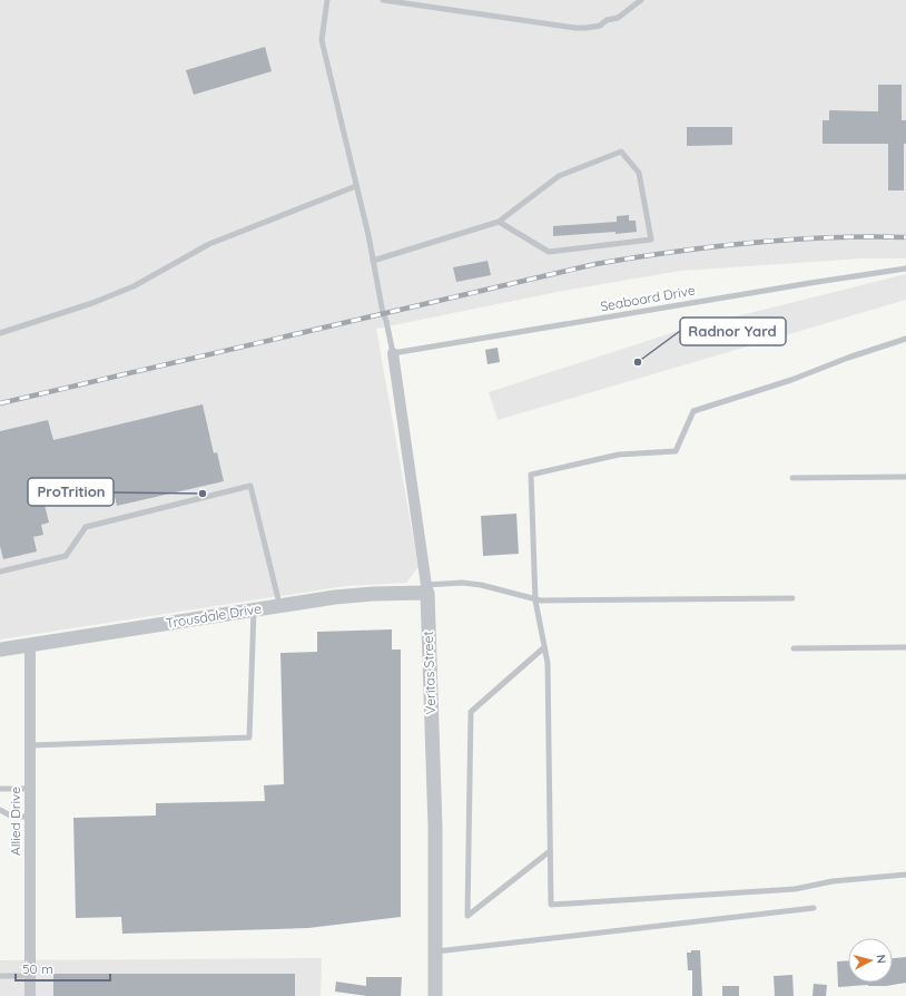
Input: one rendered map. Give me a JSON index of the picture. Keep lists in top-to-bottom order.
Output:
{
  "streets": {
    "street": ["Trousdale Drive", "Veritas Street", "Allied Drive"],
    "lane": ["Seaboard Drive"]
  },
  "crossings": [
    ["Seaboard Drive", "Veritas Street"],
    ["Trousdale Drive", "Veritas Street"],
    ["Trousdale Drive", "Allied Drive"]
  ],
  "places": ["Radnor Yard", "ProTrition"],
  "scale_bar": "50 m",
  "north": "right"
}
